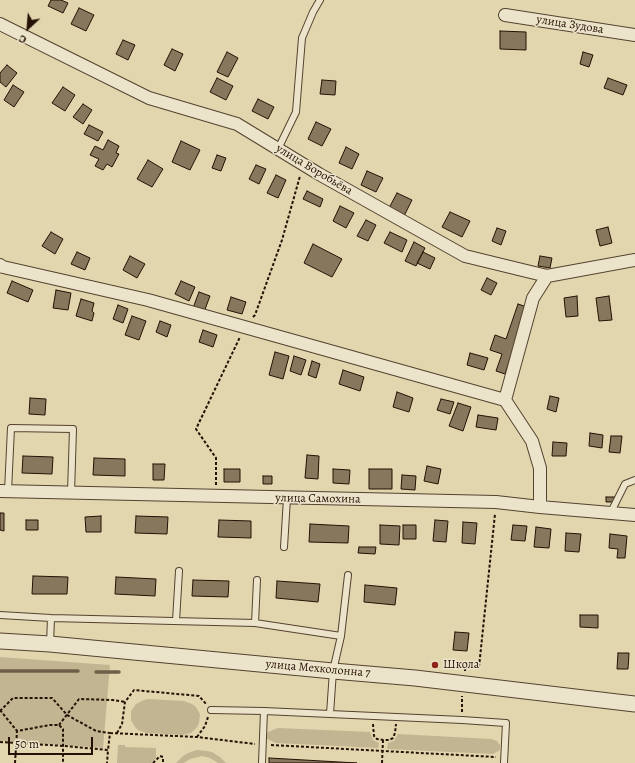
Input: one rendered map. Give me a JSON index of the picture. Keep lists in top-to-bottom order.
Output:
{
  "streets": {
    "street": [
      "улица Зудова",
      "улица Воробьёва",
      "улица Самохина",
      "улица Мехколонна 7"
    ]
  },
  "places": ["Школа"],
  "scale_bar": "50 m",
  "north": "bottom left"
}
